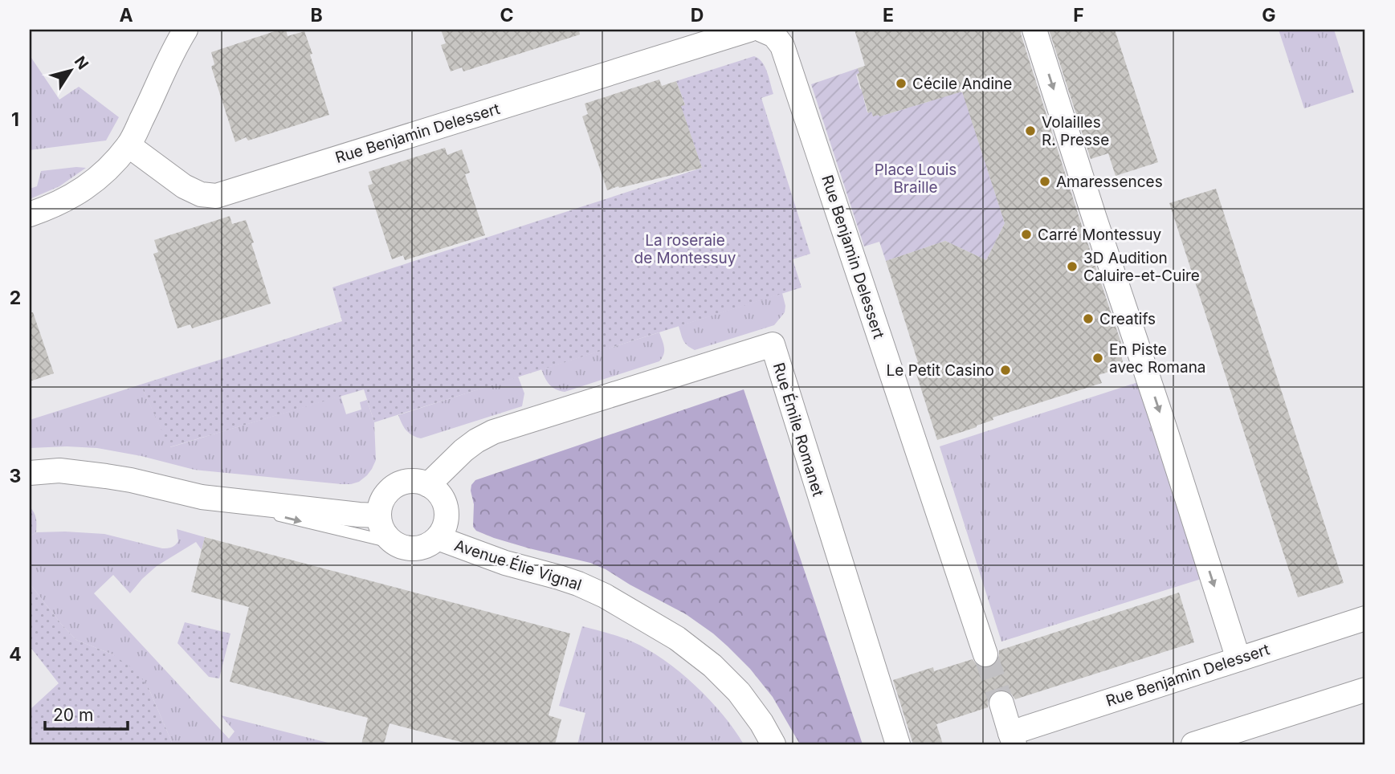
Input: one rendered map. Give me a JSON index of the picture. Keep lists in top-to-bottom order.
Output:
{
  "streets": {
    "street": ["Rue Benjamin Delessert", "Rue Émile Romanet", "Avenue Élie Vignal"]
  },
  "crossings": [
    ["Rue Émile Romanet", "Avenue Élie Vignal"]
  ],
  "parks": ["Place Louis Braille", "La roseraie de Montessuy"],
  "places": [
    "Cécile Andine",
    "Volailles R. Presse",
    "Amaressences",
    "Carré Montessuy",
    "3D Audition Caluire-et-Cuire",
    "Creatifs",
    "En Piste avec Romana",
    "Le Petit Casino"
  ],
  "scale_bar": "20 m",
  "north": "top right",
  "grid": {
    "columns": [
      "A",
      "B",
      "C",
      "D",
      "E",
      "F",
      "G"
    ],
    "rows": [
      "1",
      "2",
      "3",
      "4"
    ]
  }
}
